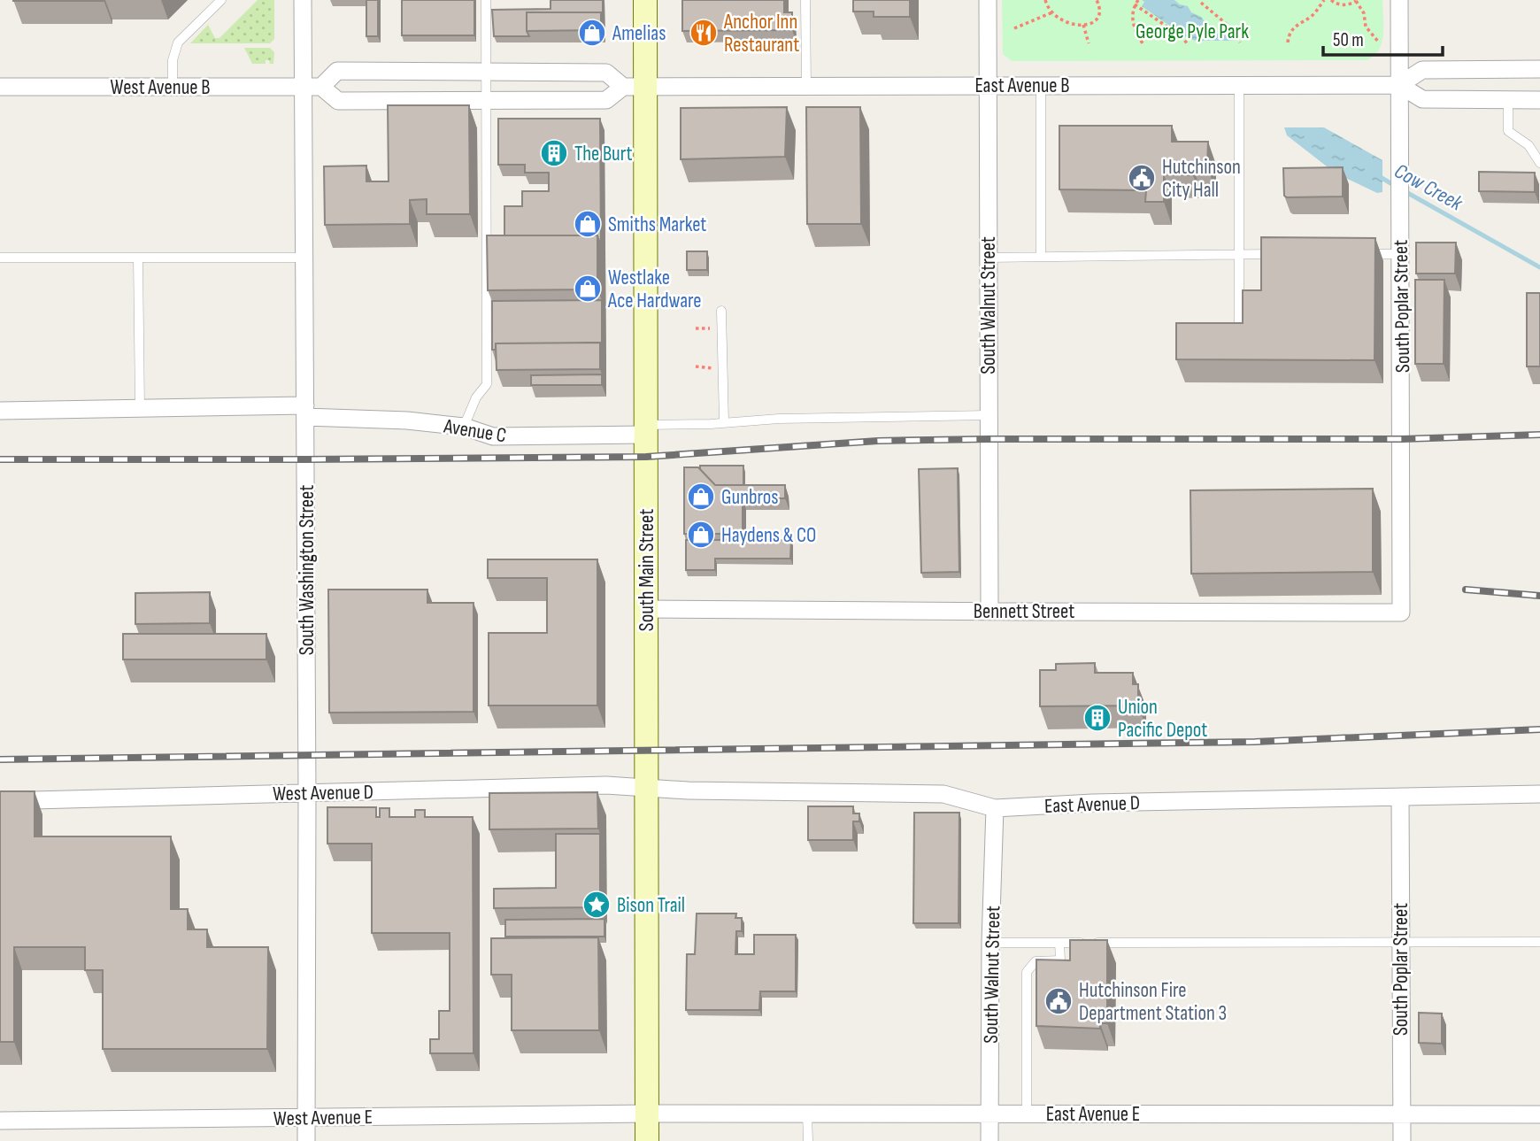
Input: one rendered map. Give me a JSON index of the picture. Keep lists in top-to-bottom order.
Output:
{
  "streets": {
    "street": [
      "East Avenue B",
      "West Avenue B",
      "South Walnut Street",
      "South Poplar Street",
      "Avenue C",
      "South Washington Street",
      "South Main Street",
      "Bennett Street",
      "West Avenue D",
      "East Avenue D",
      "East Avenue E",
      "West Avenue E"
    ]
  },
  "crossings": [
    ["East Avenue B", "West Avenue B"],
    ["East Avenue B", "South Walnut Street"],
    ["East Avenue B", "South Poplar Street"],
    ["East Avenue B", "South Main Street"],
    ["West Avenue B", "South Washington Street"],
    ["West Avenue B", "South Main Street"],
    ["South Walnut Street", "Bennett Street"],
    ["South Walnut Street", "East Avenue D"],
    ["South Walnut Street", "East Avenue E"],
    ["South Poplar Street", "Bennett Street"],
    ["South Poplar Street", "East Avenue D"],
    ["South Poplar Street", "East Avenue E"],
    ["Avenue C", "South Washington Street"],
    ["Avenue C", "South Main Street"],
    ["South Washington Street", "West Avenue D"],
    ["South Washington Street", "West Avenue E"],
    ["South Main Street", "Bennett Street"],
    ["South Main Street", "West Avenue D"],
    ["South Main Street", "East Avenue D"],
    ["South Main Street", "East Avenue E"],
    ["South Main Street", "West Avenue E"],
    ["West Avenue D", "East Avenue D"],
    ["East Avenue E", "West Avenue E"]
  ],
  "water": ["Cow Creek"],
  "parks": ["George Pyle Park"],
  "places": {
    "shop": [
      "Amelias",
      "Smiths Market",
      "Westlake Ace Hardware",
      "Gunbros",
      "Haydens & CO"
    ],
    "restaurant": ["Anchor Inn Restaurant"],
    "building": ["The Burt", "Union Pacific Depot"],
    "public building": ["Hutchinson City Hall", "Hutchinson Fire Department Station 3"],
    "place": ["Bison Trail"]
  },
  "scale_bar": "50 m"
}
